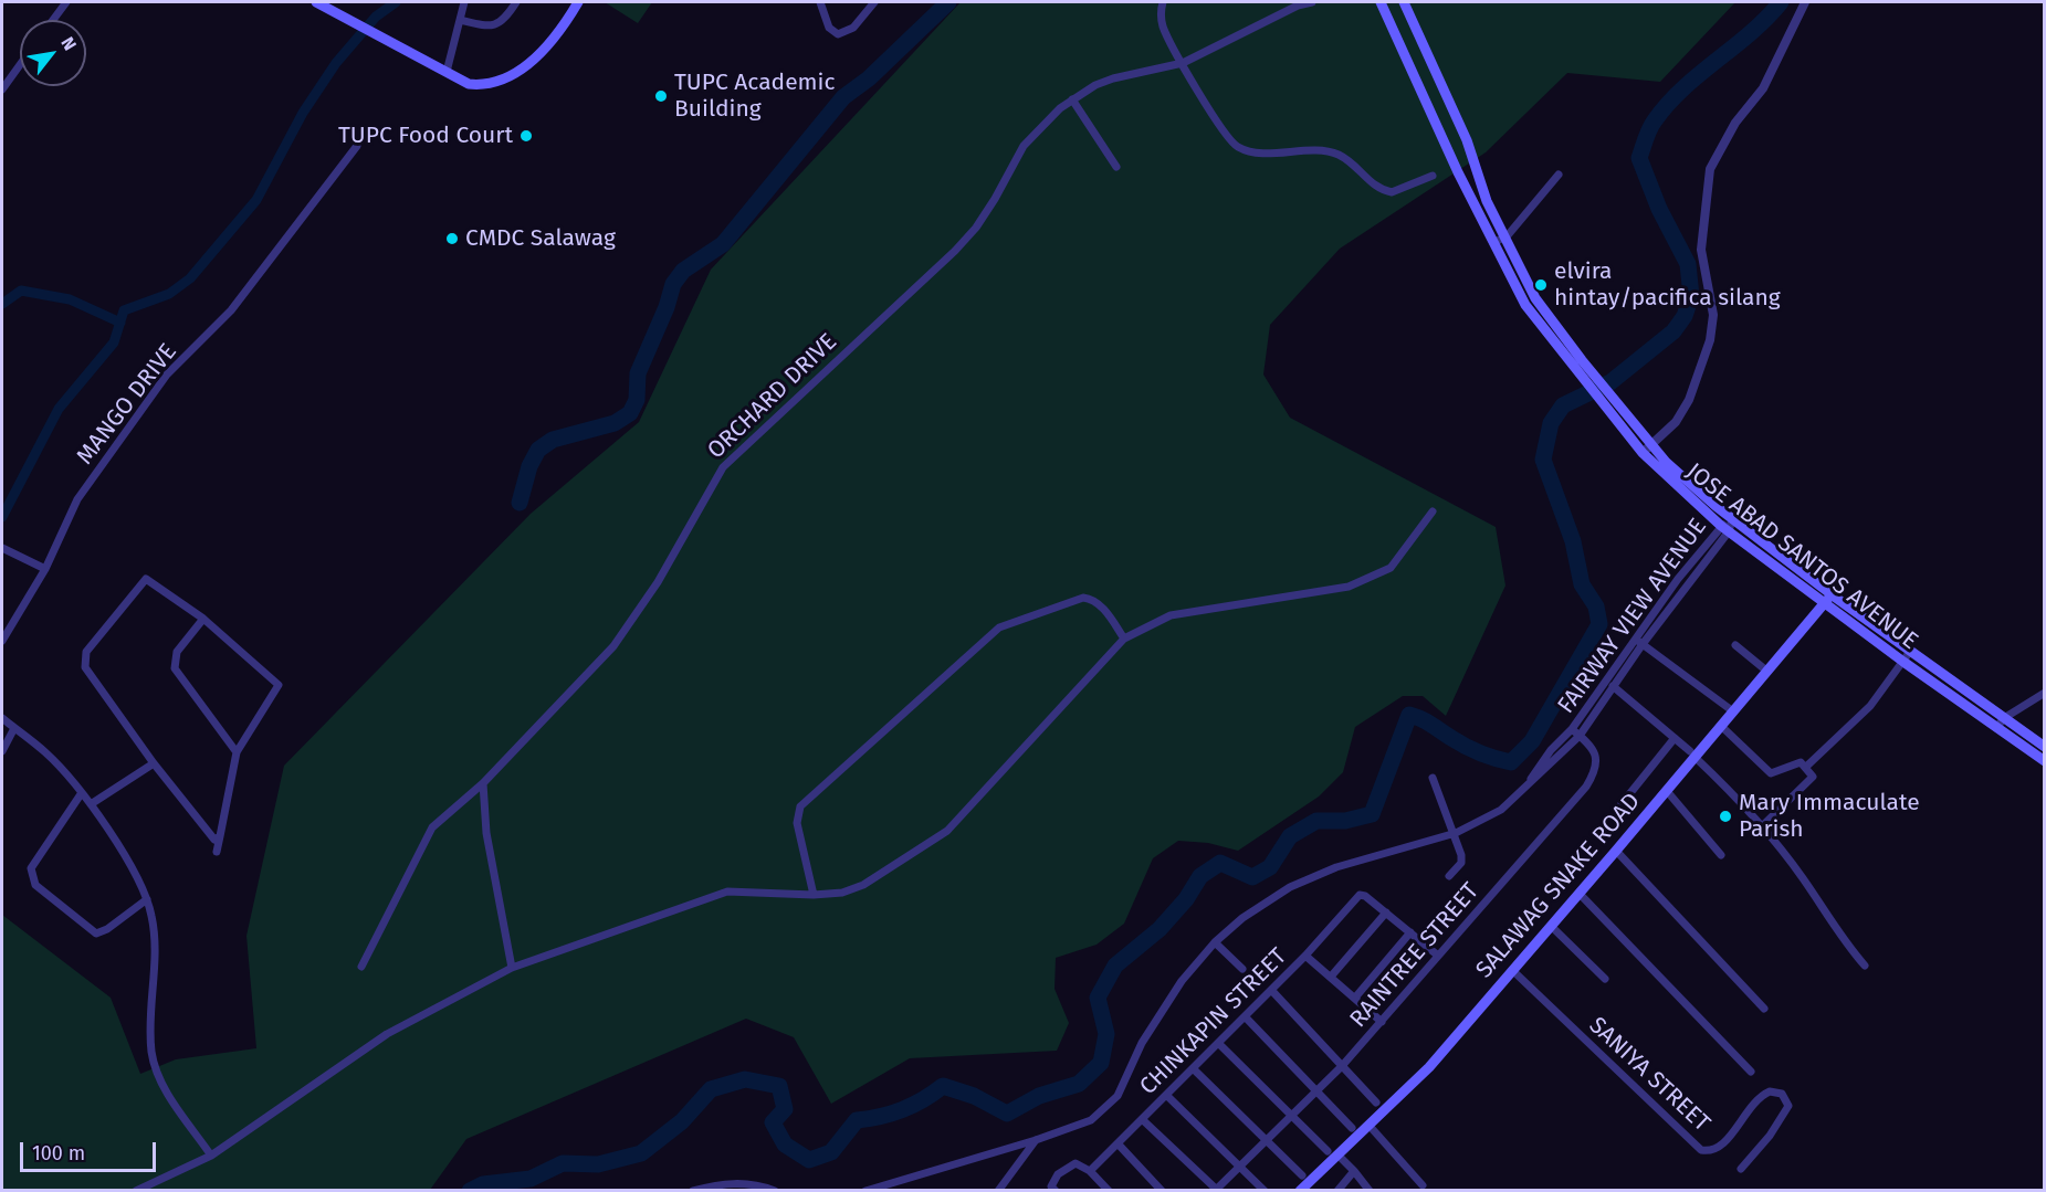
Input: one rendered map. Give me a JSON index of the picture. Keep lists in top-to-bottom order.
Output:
{
  "streets": {
    "main road": ["JOSE ABAD SANTOS AVENUE", "SALAWAG SNAKE ROAD"],
    "street": [
      "ORCHARD DRIVE",
      "MANGO DRIVE",
      "FAIRWAY VIEW AVENUE",
      "RAINTREE STREET",
      "CHINKAPIN STREET",
      "SANIYA STREET"
    ]
  },
  "crossings": [
    ["JOSE ABAD SANTOS AVENUE", "FAIRWAY VIEW AVENUE"],
    ["JOSE ABAD SANTOS AVENUE", "SALAWAG SNAKE ROAD"],
    ["FAIRWAY VIEW AVENUE", "RAINTREE STREET"],
    ["SALAWAG SNAKE ROAD", "SANIYA STREET"]
  ],
  "places": [
    "TUPC Academic Building",
    "TUPC Food Court",
    "CMDC Salawag",
    "elvira hintay/pacifica silang",
    "Mary Immaculate Parish"
  ],
  "scale_bar": "100 m",
  "north": "top right"
}
